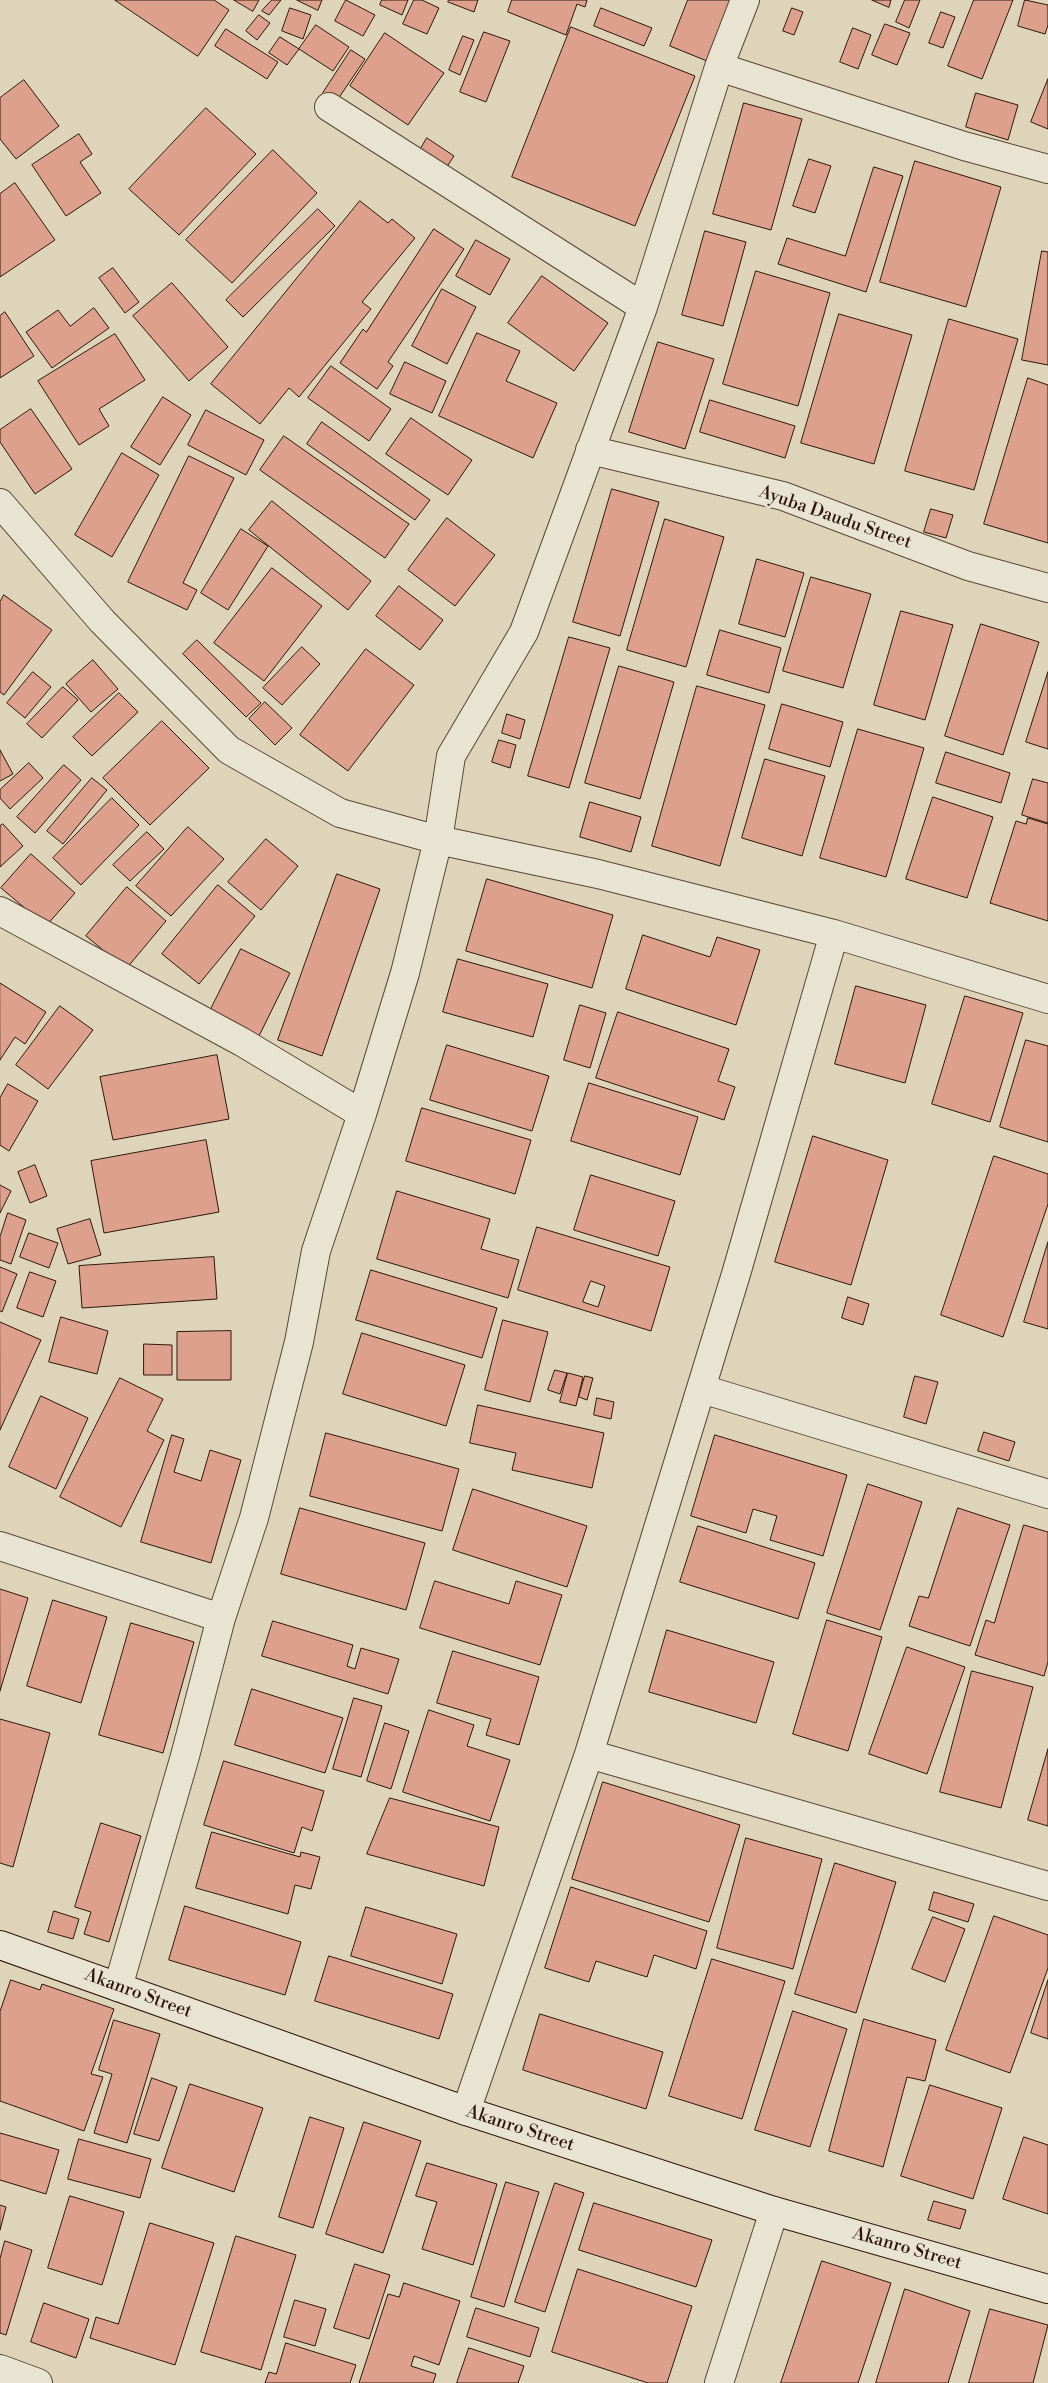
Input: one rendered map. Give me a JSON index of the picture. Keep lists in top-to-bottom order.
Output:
{
  "streets": {
    "street": ["Ayuba Daudu Street", "Akanro Street"]
  }
}
